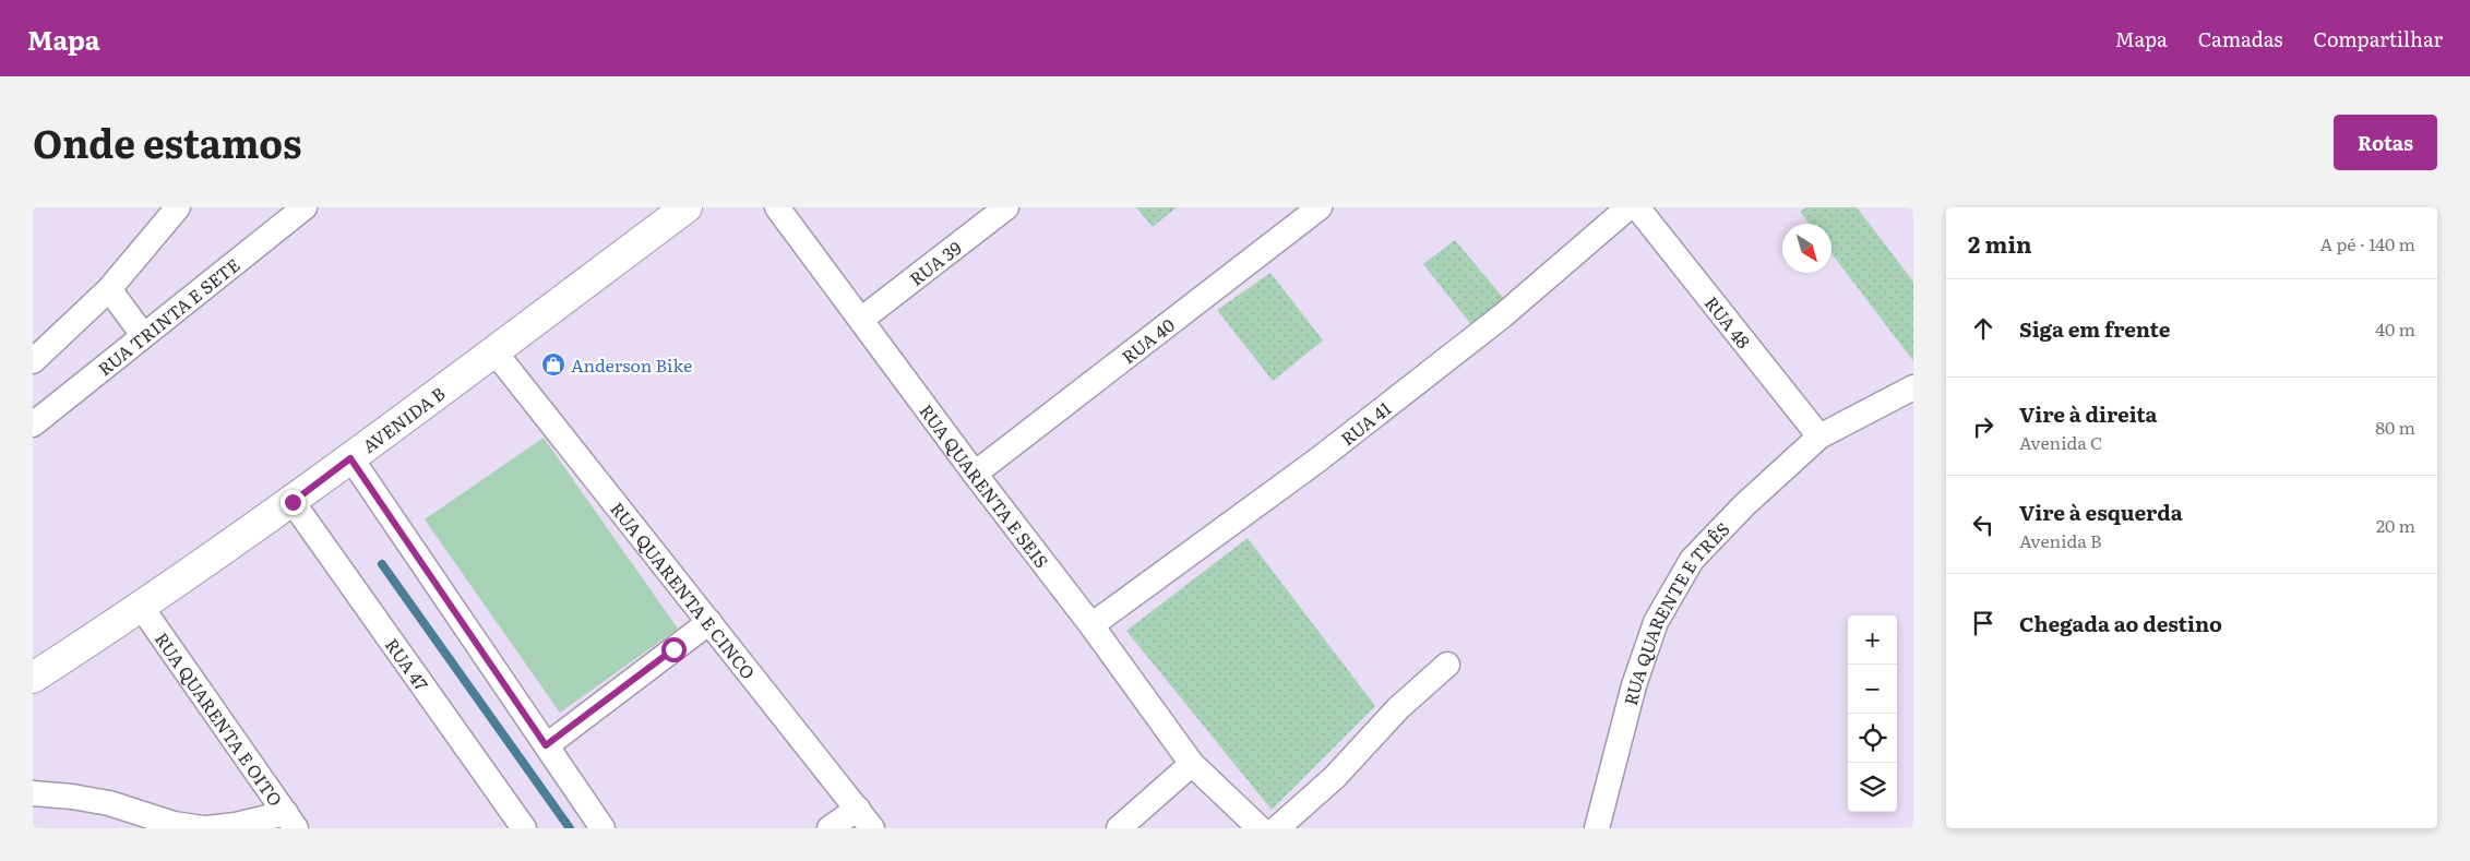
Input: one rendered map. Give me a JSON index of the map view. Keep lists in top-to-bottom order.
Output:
{
  "streets": {
    "street": [
      "RUA 39",
      "RUA TRINTA E SETE",
      "RUA 48",
      "RUA 40",
      "AVENIDA B",
      "RUA 41",
      "RUA QUARENTA E SEIS",
      "RUA QUARENTA E CINCO",
      "RUA QUARENTE E TRÊS",
      "RUA 47",
      "RUA QUARENTA E OITO"
    ]
  },
  "crossings": [
    ["RUA 39", "RUA QUARENTA E SEIS"],
    ["RUA 48", "RUA QUARENTE E TRÊS"],
    ["RUA 40", "RUA QUARENTA E SEIS"],
    ["AVENIDA B", "RUA QUARENTA E CINCO"],
    ["AVENIDA B", "RUA 47"],
    ["AVENIDA B", "RUA QUARENTA E OITO"],
    ["RUA 41", "RUA QUARENTA E SEIS"]
  ],
  "places": {
    "shop": ["Anderson Bike"]
  },
  "north": "bottom right",
  "page": {
    "header": "Mapa",
    "nav": ["Mapa", "Camadas", "Compartilhar"],
    "title": "Onde estamos",
    "buttons": "Rotas",
    "heading": ["2 min", "A pé · 140 m"],
    "list": [
      ["Siga em frente", "40 m"],
      ["Vire à direita", "Avenida C", "80 m"],
      ["Vire à esquerda", "Avenida B", "20 m"],
      "Chegada ao destino"
    ],
    "map_buttons": ["+", "−"]
  }
}
